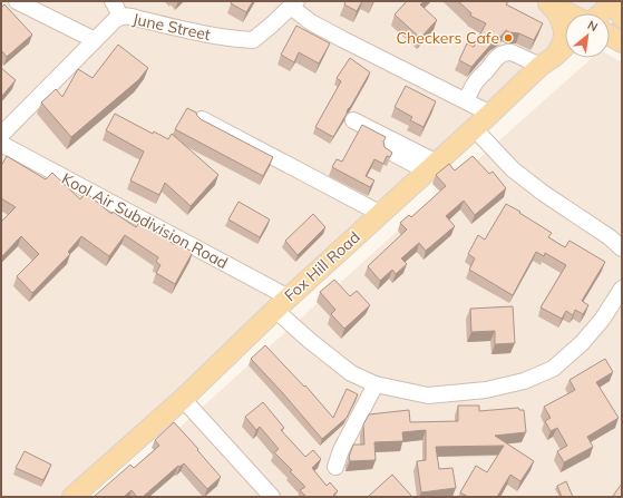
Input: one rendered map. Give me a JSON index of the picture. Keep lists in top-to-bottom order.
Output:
{
  "streets": {
    "main road": ["Fox Hill Road"],
    "street": ["June Street", "Kool Air Subdivision Road"]
  },
  "crossings": [
    ["Kool Air Subdivision Road", "Fox Hill Road"]
  ],
  "places": ["Checkers Cafe"],
  "north": "top right"
}
